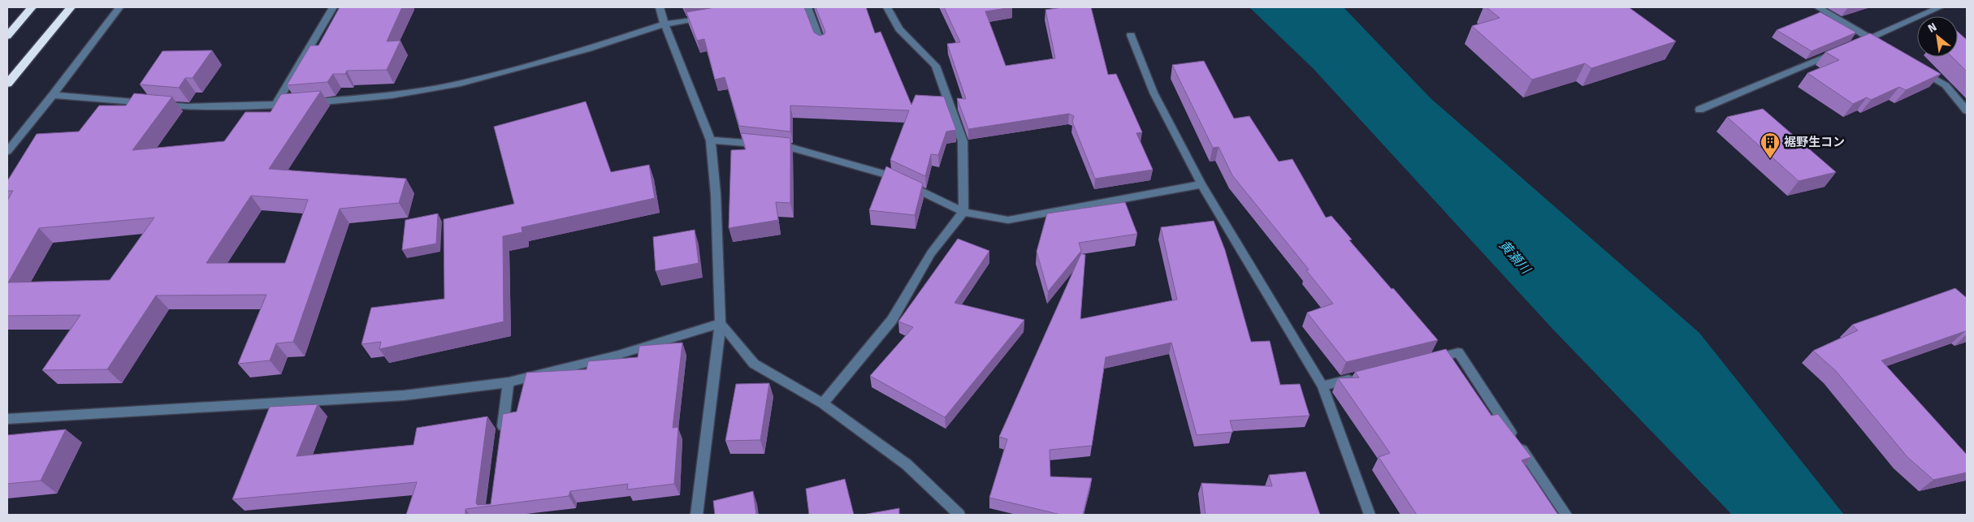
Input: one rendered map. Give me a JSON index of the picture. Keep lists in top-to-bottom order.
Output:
{
  "water": ["黄瀬川"],
  "places": {
    "building": ["裾野生コン"]
  },
  "north": "top left"
}
